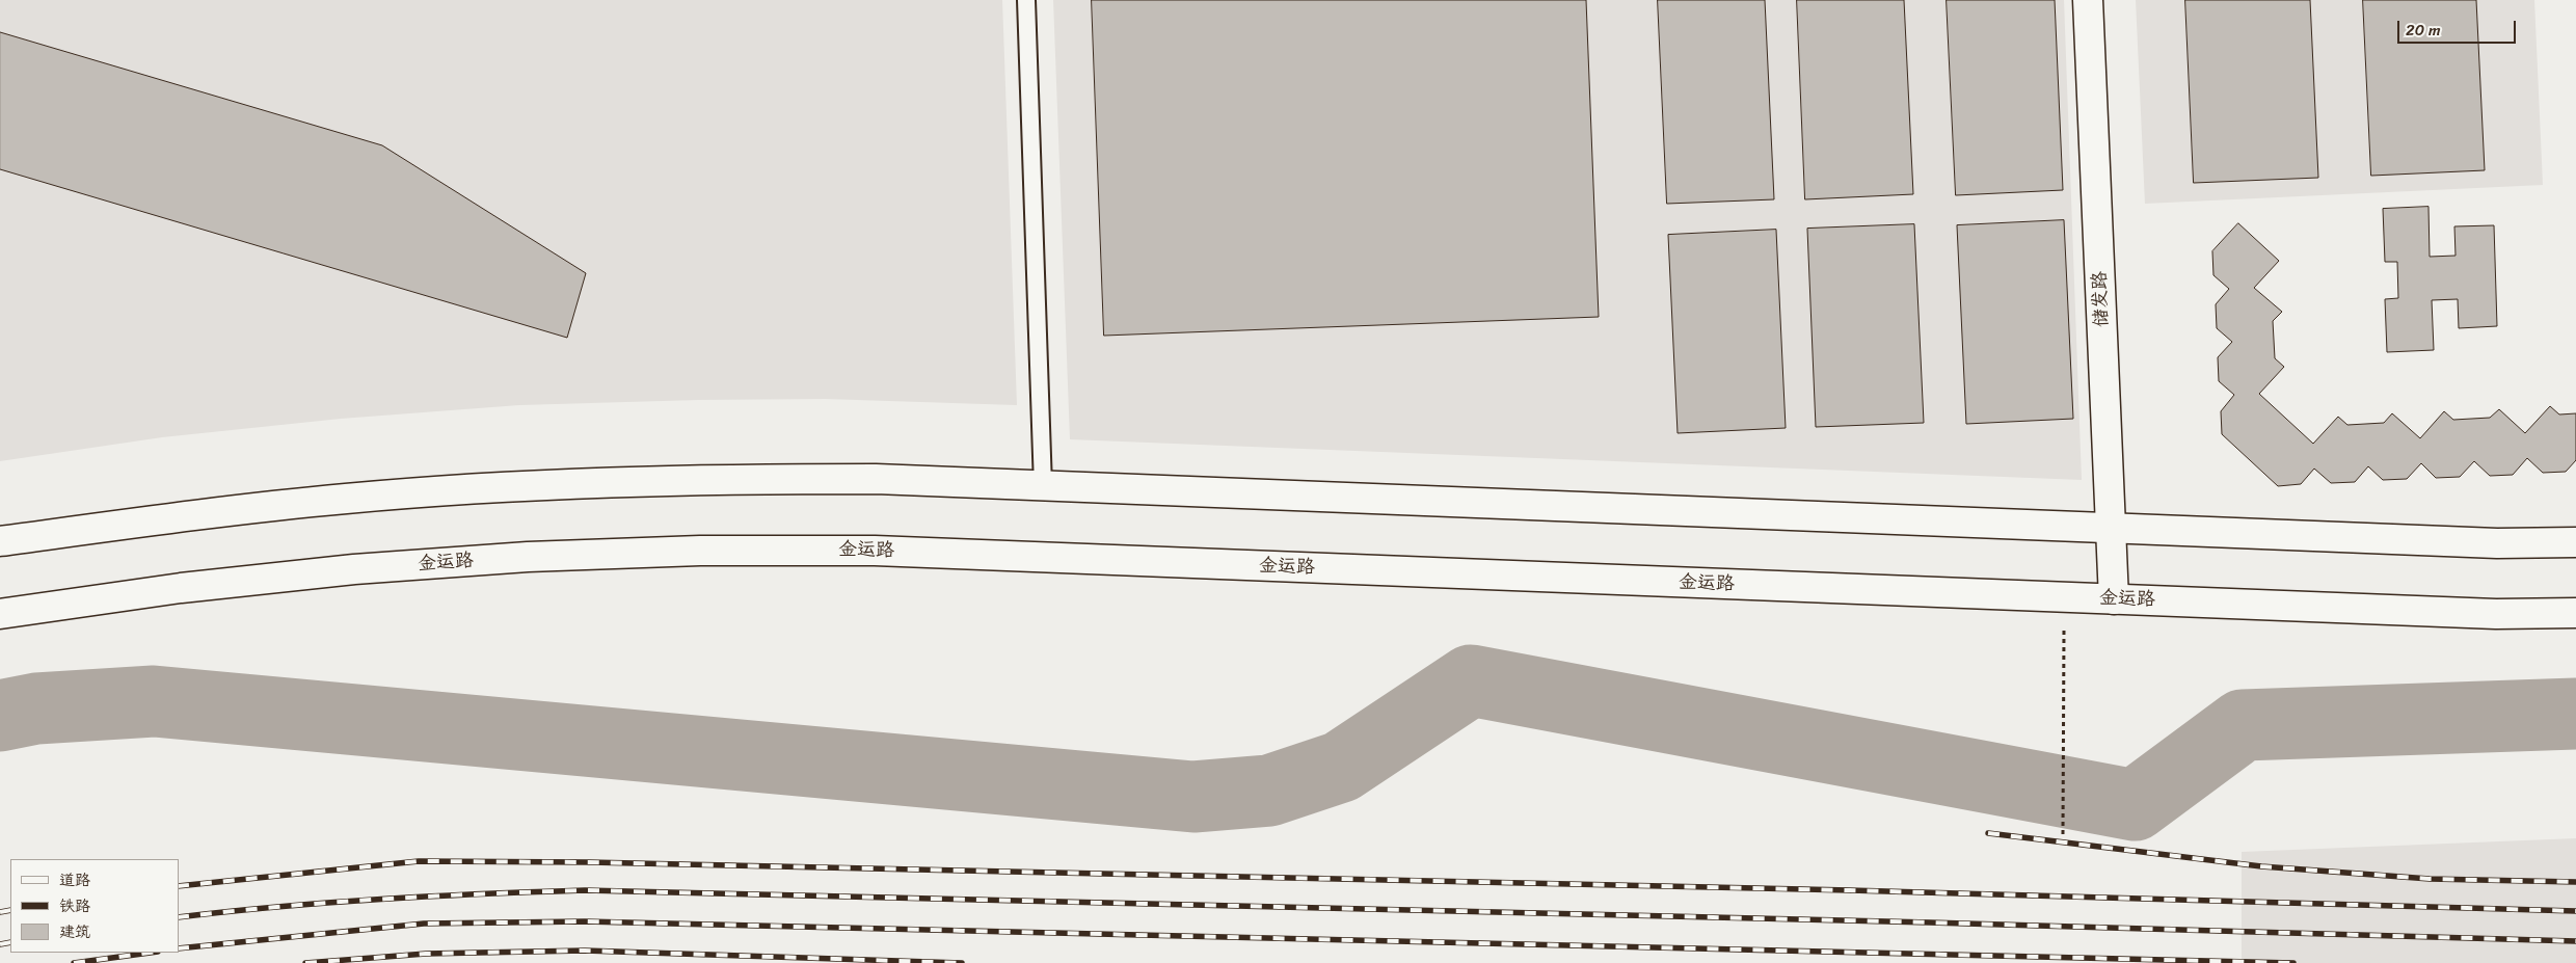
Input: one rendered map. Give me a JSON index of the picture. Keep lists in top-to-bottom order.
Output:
{
  "streets": {
    "main road": ["储发路", "金运路"]
  },
  "crossings": [
    ["储发路", "金运路"]
  ],
  "legend": ["道路", "铁路", "建筑"],
  "scale_bar": "20 m"
}
